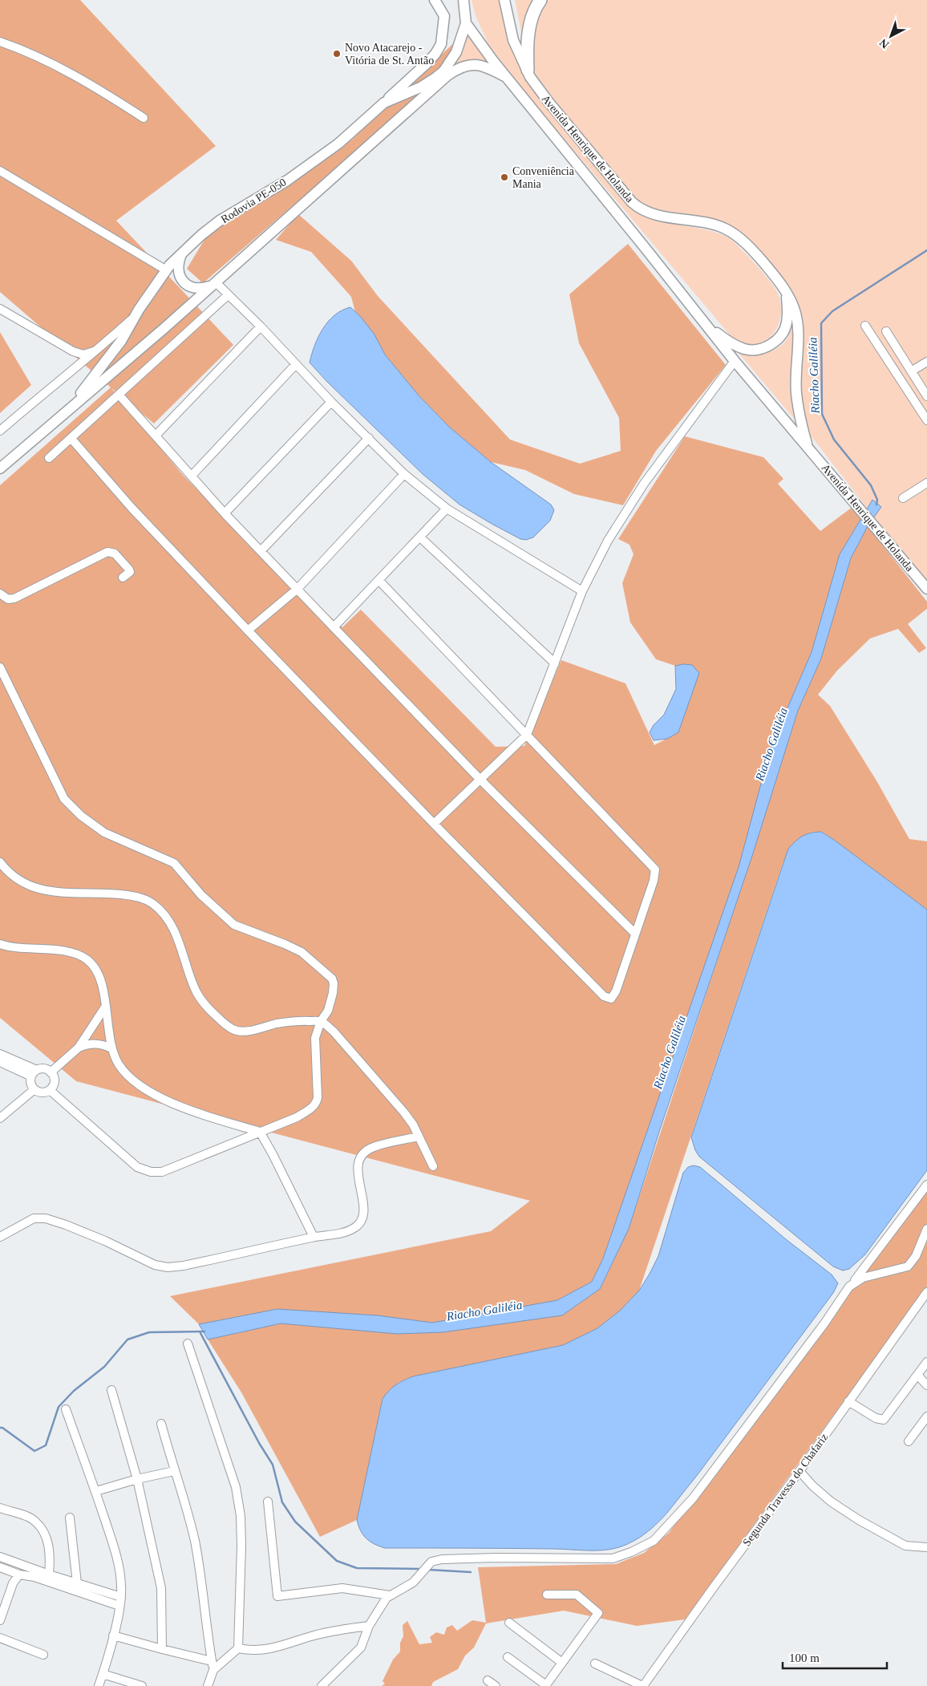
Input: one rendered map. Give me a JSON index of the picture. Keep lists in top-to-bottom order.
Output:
{
  "streets": {
    "main road": ["Avenida Henrique de Holanda", "Rodovia PE-050"],
    "street": ["Segunda Travessa do Chafariz"]
  },
  "crossings": [
    ["Avenida Henrique de Holanda", "Rodovia PE-050"]
  ],
  "water": ["Riacho Galiléia"],
  "places": ["Novo Atacarejo - Vitória de St. Antão", "Conveniência Mania"],
  "scale_bar": "100 m",
  "north": "bottom left"
}
